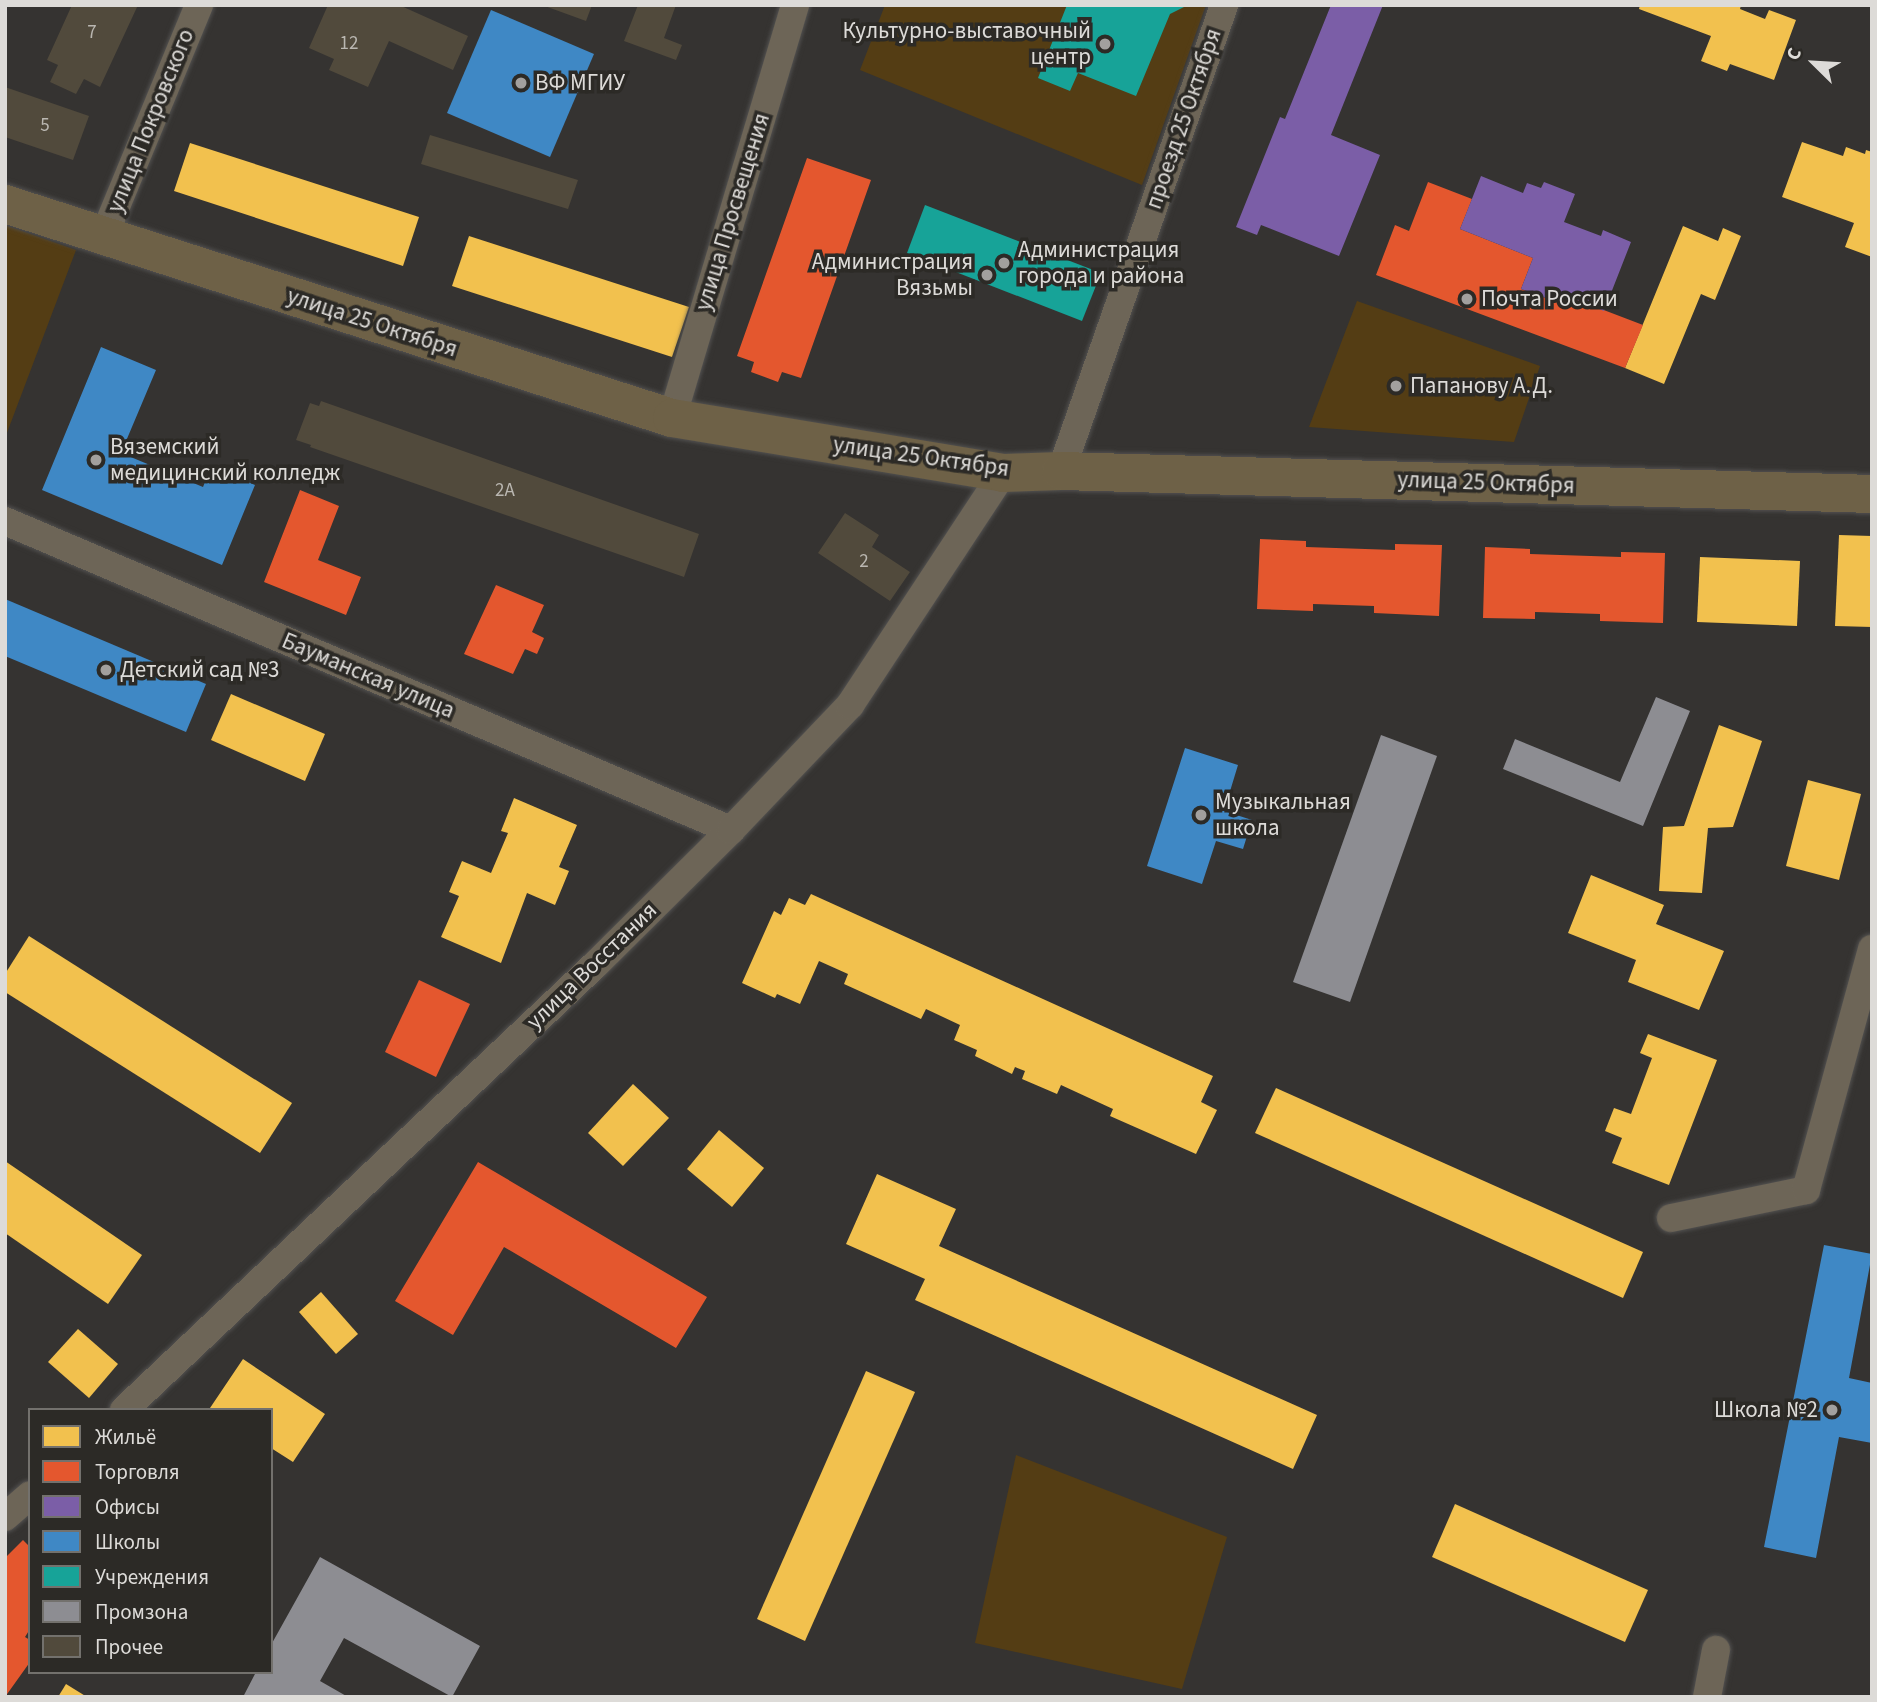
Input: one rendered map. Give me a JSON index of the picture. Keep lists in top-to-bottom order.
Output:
{
  "streets": {
    "main road": ["улица 25 Октября"],
    "street": [
      "проезд 25 Октября",
      "улица Покровского",
      "улица Просвещения",
      "Бауманская улица",
      "улица Восстания"
    ]
  },
  "crossings": [
    ["проезд 25 Октября", "улица 25 Октября"],
    ["улица Покровского", "улица 25 Октября"],
    ["улица Просвещения", "улица 25 Октября"],
    ["улица 25 Октября", "улица Восстания"],
    ["Бауманская улица", "улица Восстания"]
  ],
  "places": [
    "Культурно-выставочный центр",
    "ВФ МГИУ",
    "Администрация города и района",
    "Администрация Вязьмы",
    "Почта России",
    "Папанову А.Д.",
    "Вяземский медицинский колледж",
    "Детский сад №3",
    "Музыкальная школа",
    "Школа №2"
  ],
  "house_numbers": [
    "7",
    "12",
    "5",
    "2А",
    "2"
  ],
  "legend": [
    "Жильё",
    "Торговля",
    "Офисы",
    "Школы",
    "Учреждения",
    "Промзона",
    "Прочее"
  ],
  "north": "top left"
}
